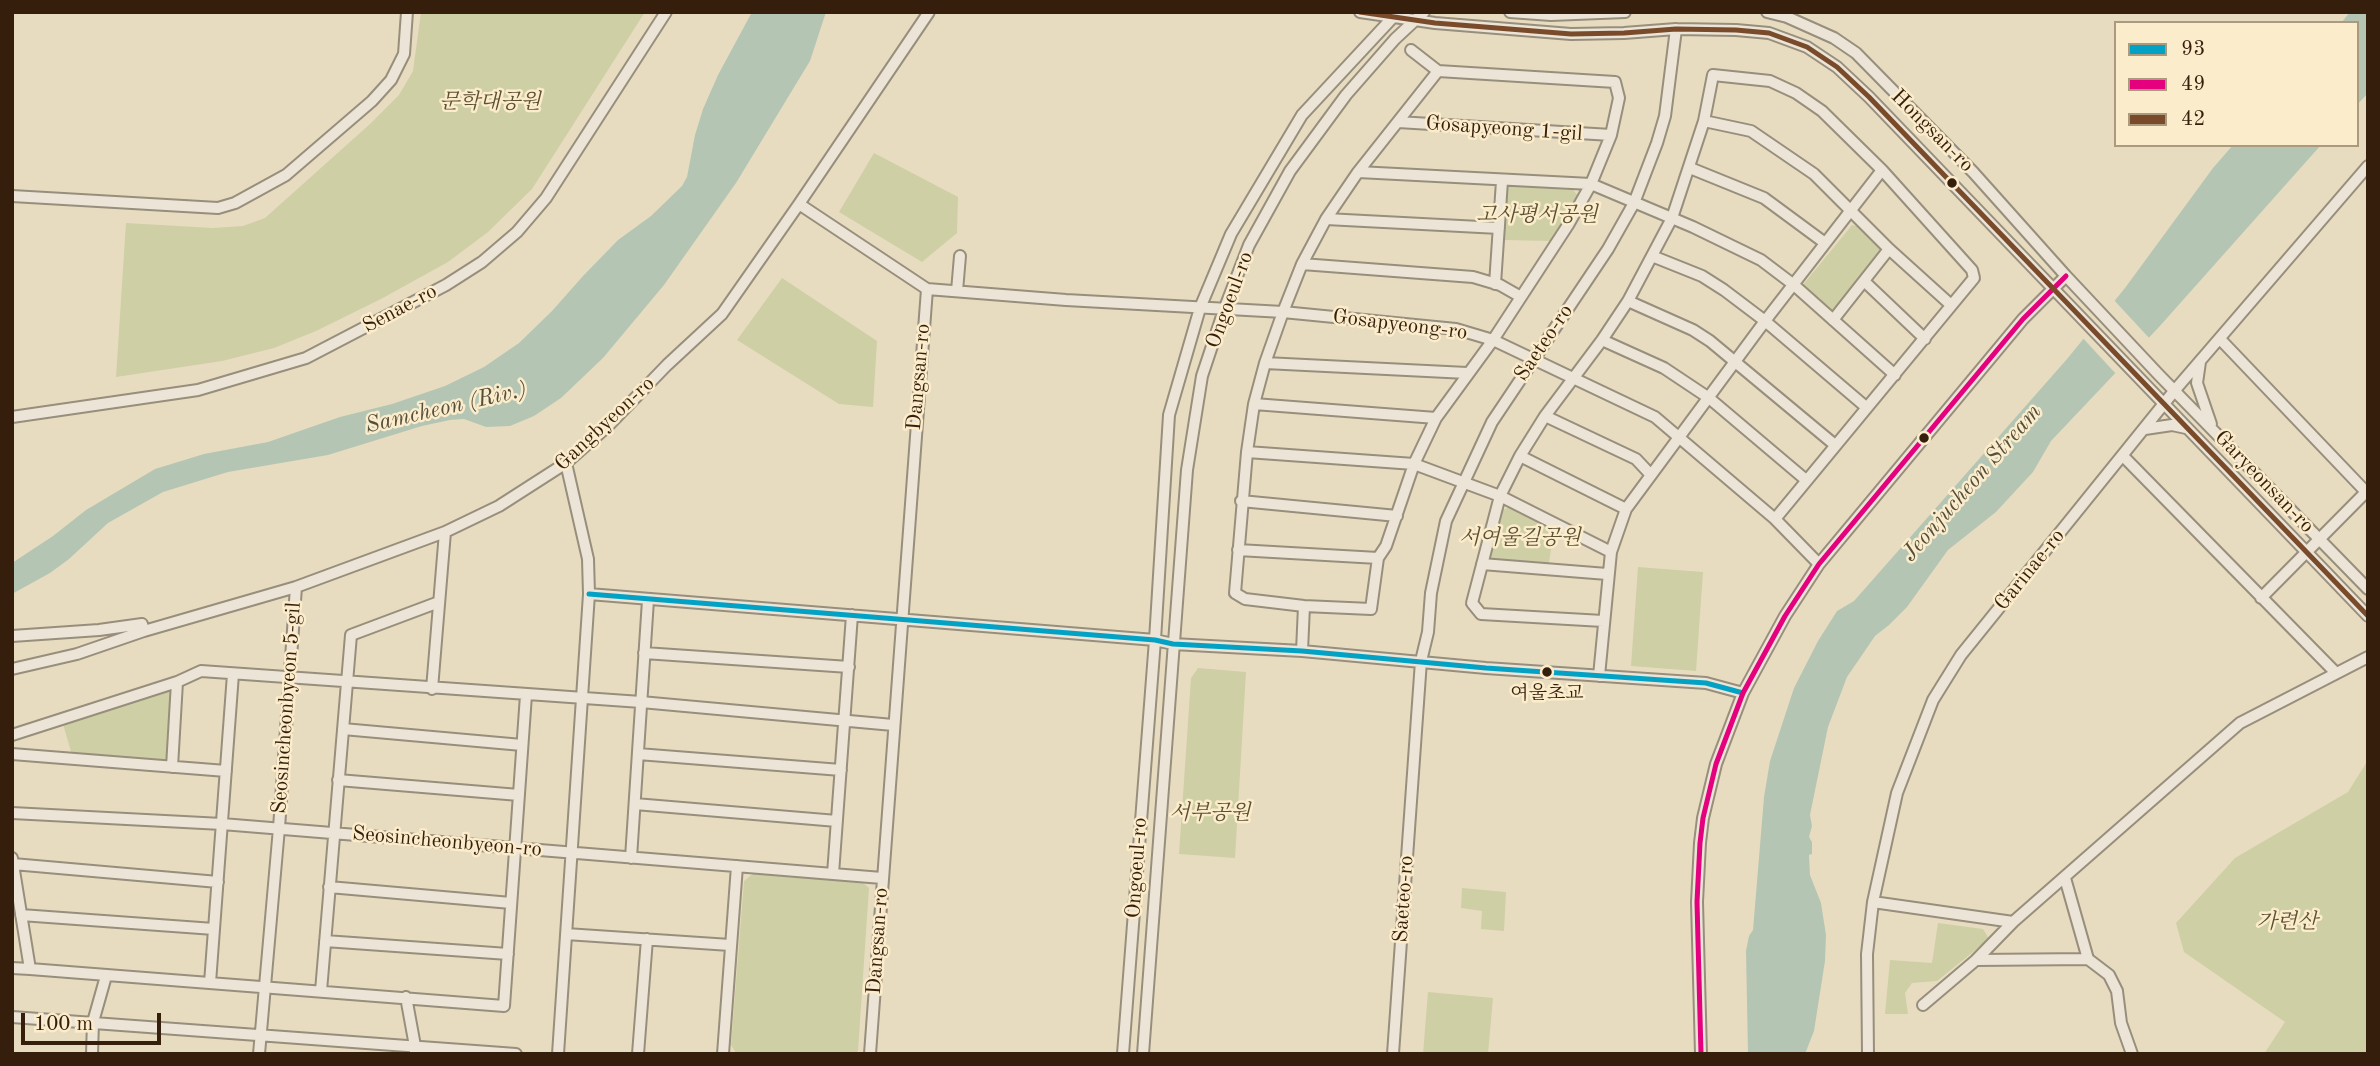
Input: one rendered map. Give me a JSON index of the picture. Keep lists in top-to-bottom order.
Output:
{
  "streets": {
    "street": [
      "Gosapyeong 1-gil",
      "Hongsan-ro",
      "Ongoeul-ro",
      "Senae-ro",
      "Gosapyeong-ro",
      "Saeteo-ro",
      "Dangsan-ro",
      "Gangbyeon-ro",
      "Garyeonsan-ro",
      "Garinae-ro",
      "Seosincheonbyeon 5-gil",
      "Seosincheonbyeon-ro"
    ]
  },
  "crossings": [
    ["Gosapyeong 1-gil", "Gosapyeong-ro"],
    ["Hongsan-ro", "Ongoeul-ro"],
    ["Hongsan-ro", "Saeteo-ro"],
    ["Hongsan-ro", "Garyeonsan-ro"],
    ["Ongoeul-ro", "Gosapyeong-ro"],
    ["Ongoeul-ro", "Dangsan-ro"],
    ["Gosapyeong-ro", "Saeteo-ro"],
    ["Dangsan-ro", "Seosincheonbyeon-ro"],
    ["Gangbyeon-ro", "Seosincheonbyeon 5-gil"],
    ["Garyeonsan-ro", "Garinae-ro"],
    ["Seosincheonbyeon 5-gil", "Seosincheonbyeon-ro"]
  ],
  "water": ["Samcheon (Riv.)", "Jeonjucheon Stream"],
  "parks": [
    "문학대공원",
    "고사평서공원",
    "서여울길공원",
    "서부공원",
    "가련산"
  ],
  "places": ["여울초교"],
  "lines": ["transit line 42", "transit line 49", "transit line 93"],
  "legend": ["93", "49", "42"],
  "scale_bar": "100 m"
}
